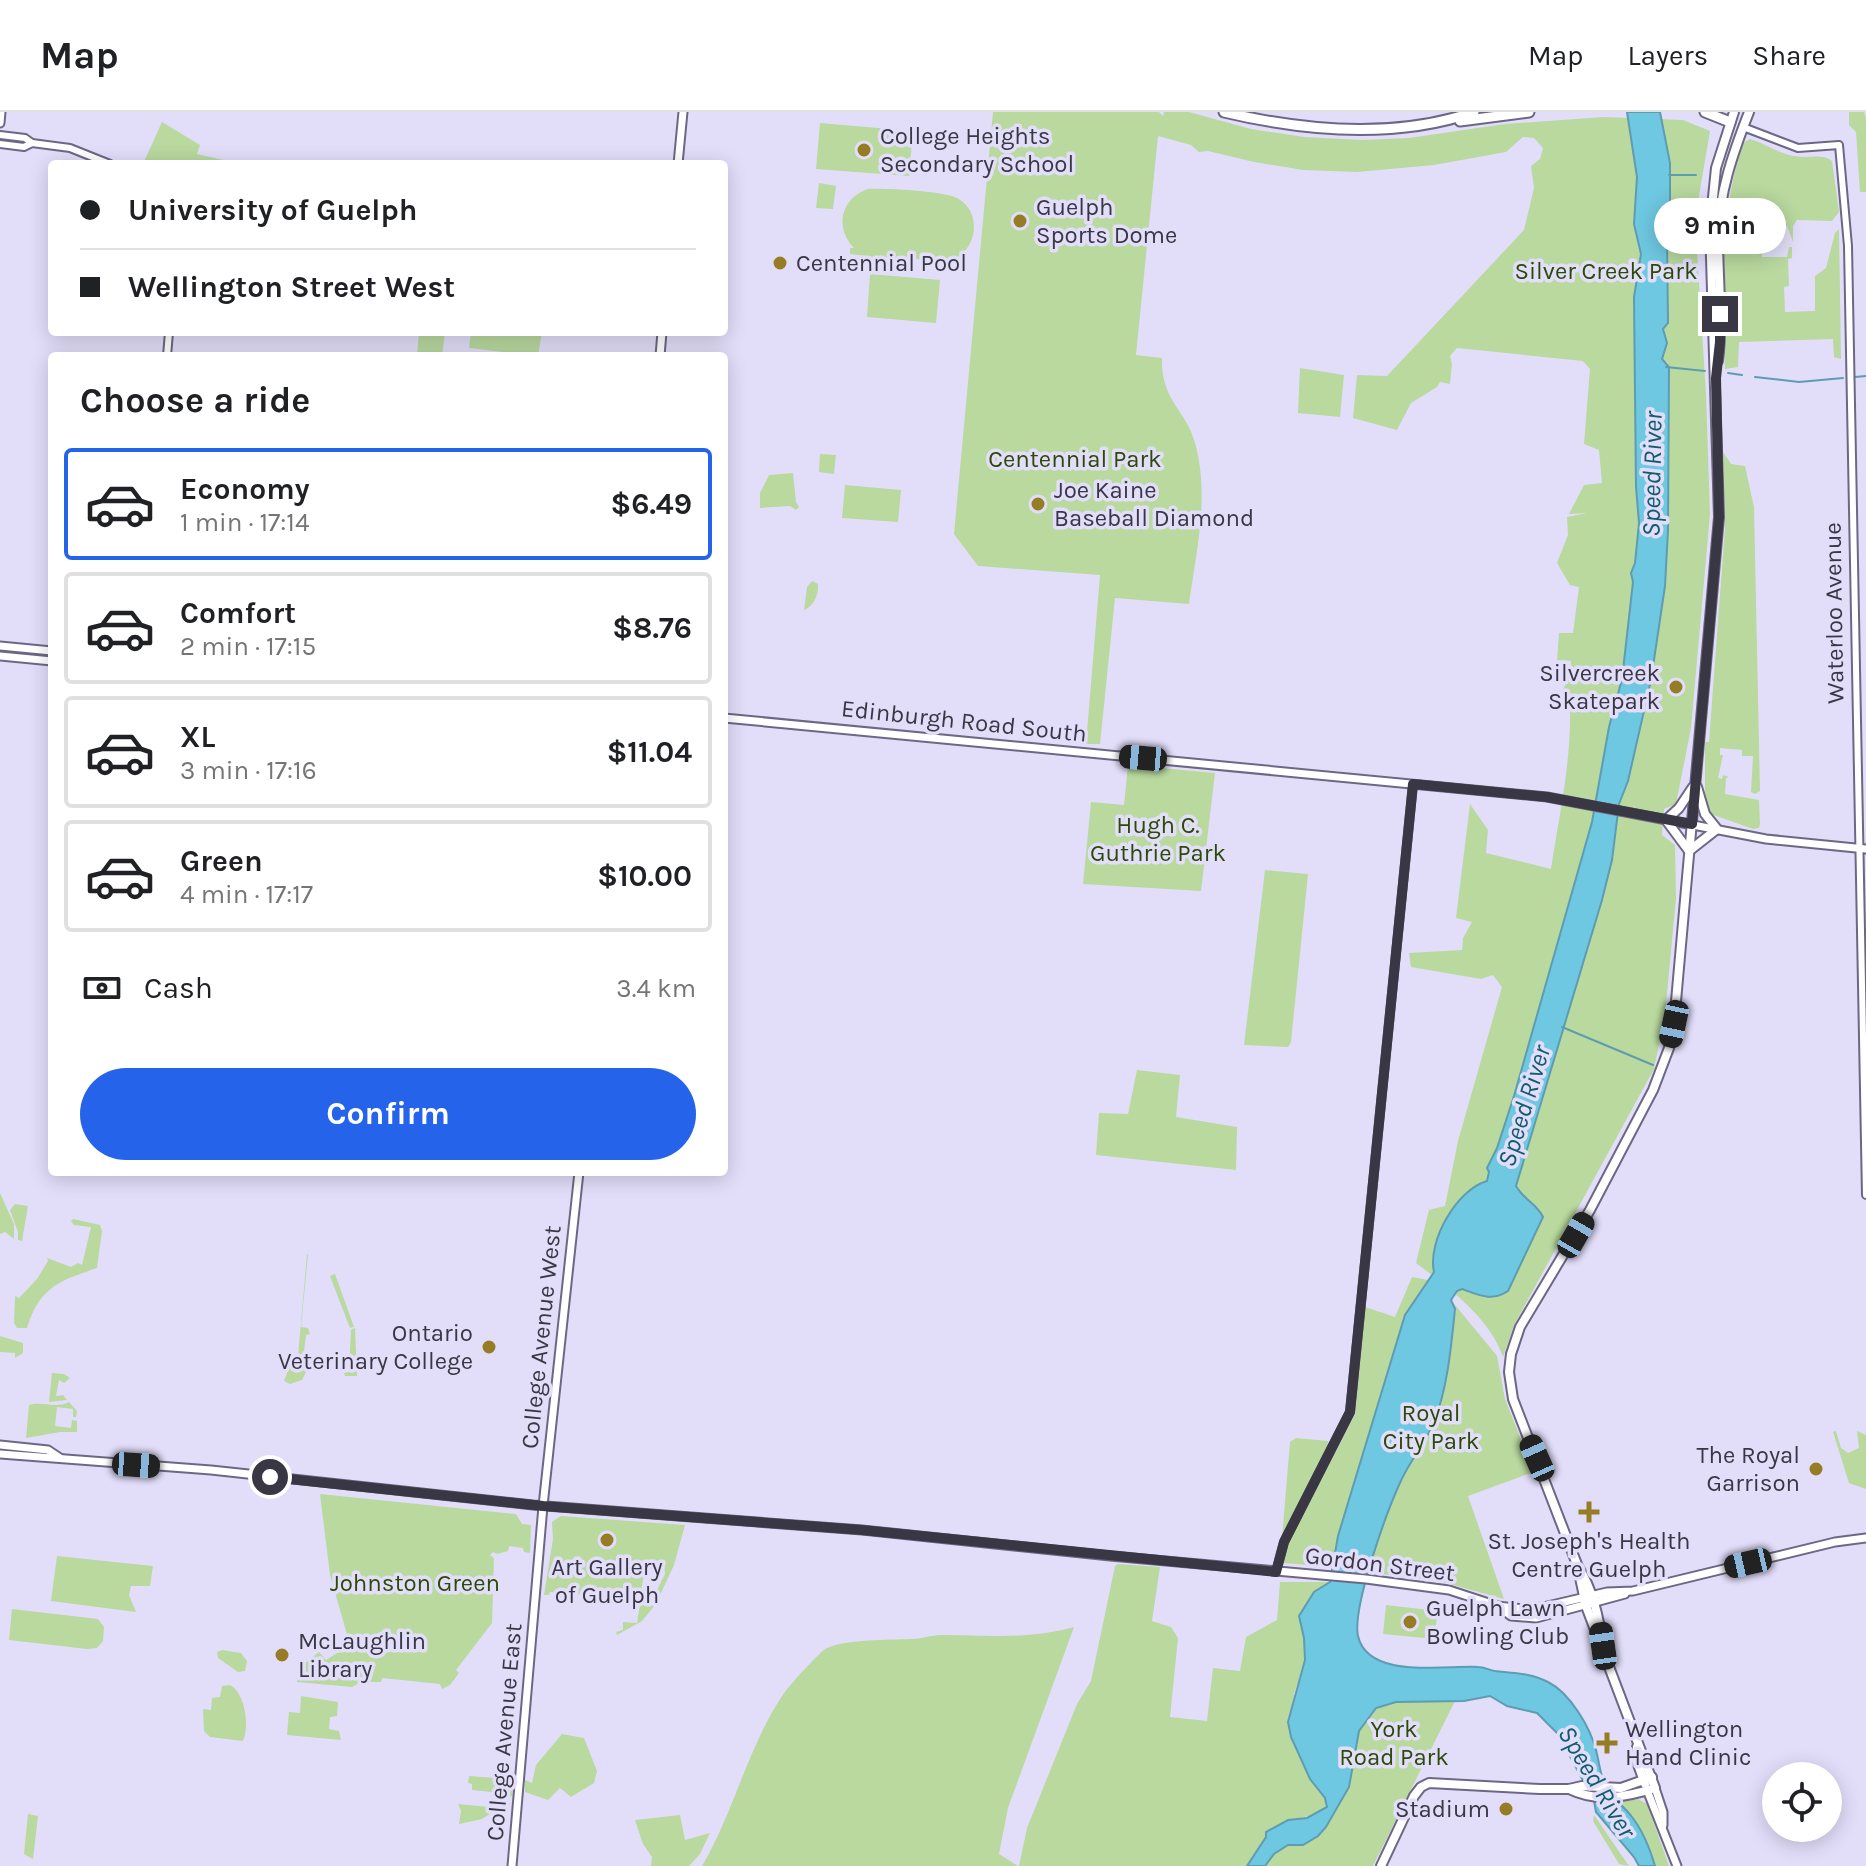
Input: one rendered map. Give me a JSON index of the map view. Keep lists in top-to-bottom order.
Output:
{
  "streets": {
    "main road": [
      "Waterloo Avenue",
      "Edinburgh Road South",
      "College Avenue West",
      "Gordon Street",
      "College Avenue East"
    ]
  },
  "crossings": [
    ["Waterloo Avenue", "Edinburgh Road South"],
    ["College Avenue West", "Gordon Street"],
    ["College Avenue West", "College Avenue East"],
    ["Gordon Street", "College Avenue East"]
  ],
  "water": ["Speed River"],
  "parks": [
    "Silver Creek Park",
    "Centennial Park",
    "Hugh C. Guthrie Park",
    "Royal City Park",
    "Johnston Green",
    "York Road Park"
  ],
  "places": {
    "other": [
      "College Heights Secondary School",
      "Guelph Sports Dome",
      "Centennial Pool",
      "Joe Kaine Baseball Diamond",
      "Silvercreek Skatepark",
      "Ontario Veterinary College",
      "The Royal Garrison",
      "Art Gallery of Guelph",
      "Guelph Lawn Bowling Club",
      "McLaughlin Library",
      "Stadium"
    ],
    "health": ["St. Joseph's Health Centre Guelph", "Wellington Hand Clinic"]
  },
  "page": {
    "header": "Map",
    "nav": ["Map", "Layers", "Share"],
    "banner": ["University of Guelph", "Wellington Street West"],
    "bubble": "9 min",
    "heading": "Choose a ride",
    "list": [
      {
        "name": "Economy",
        "note": "1 min · 17:14",
        "value": "$6.49"
      },
      {
        "name": "Comfort",
        "note": "2 min · 17:15",
        "value": "$8.76"
      },
      {
        "name": "XL",
        "note": "3 min · 17:16",
        "value": "$11.04"
      },
      {
        "name": "Green",
        "note": "4 min · 17:17",
        "value": "$10.00"
      }
    ],
    "pay": ["Cash", "3.4 km"],
    "buttons": "Confirm"
  }
}
